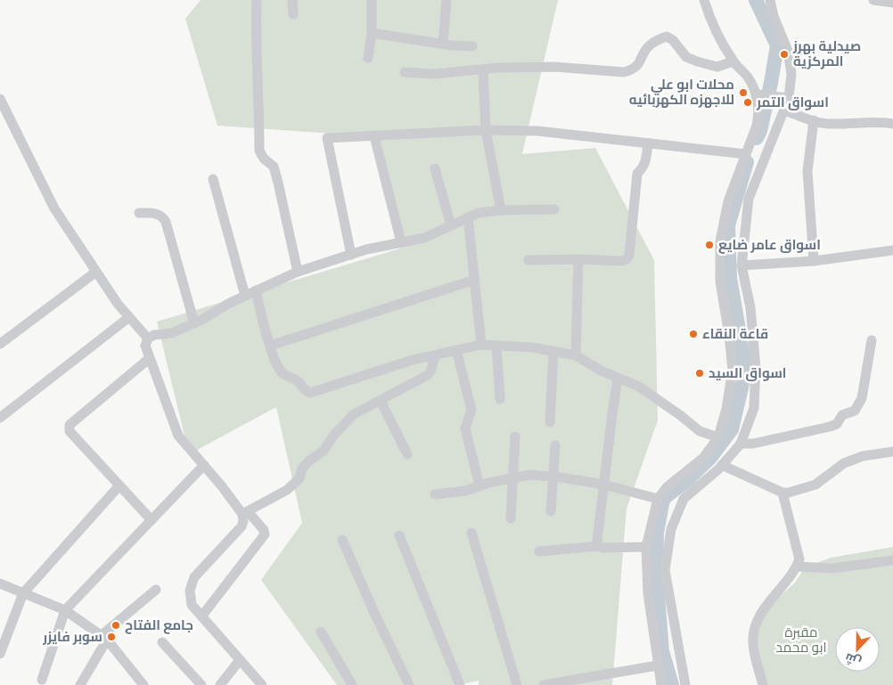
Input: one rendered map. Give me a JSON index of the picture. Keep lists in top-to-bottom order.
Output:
{
  "parks": ["مقبرة ابو محمد"],
  "places": [
    "صيدلية بهرز المركزية",
    "محلات ابو علي للاجهزه الكهربائيه",
    "اسواق التمر",
    "اسواق عامر ضايع",
    "قاعة النقاء",
    "اسواق السيد",
    "جامع الفتاح",
    "سوبر فايزر"
  ],
  "north": "bottom"
}
